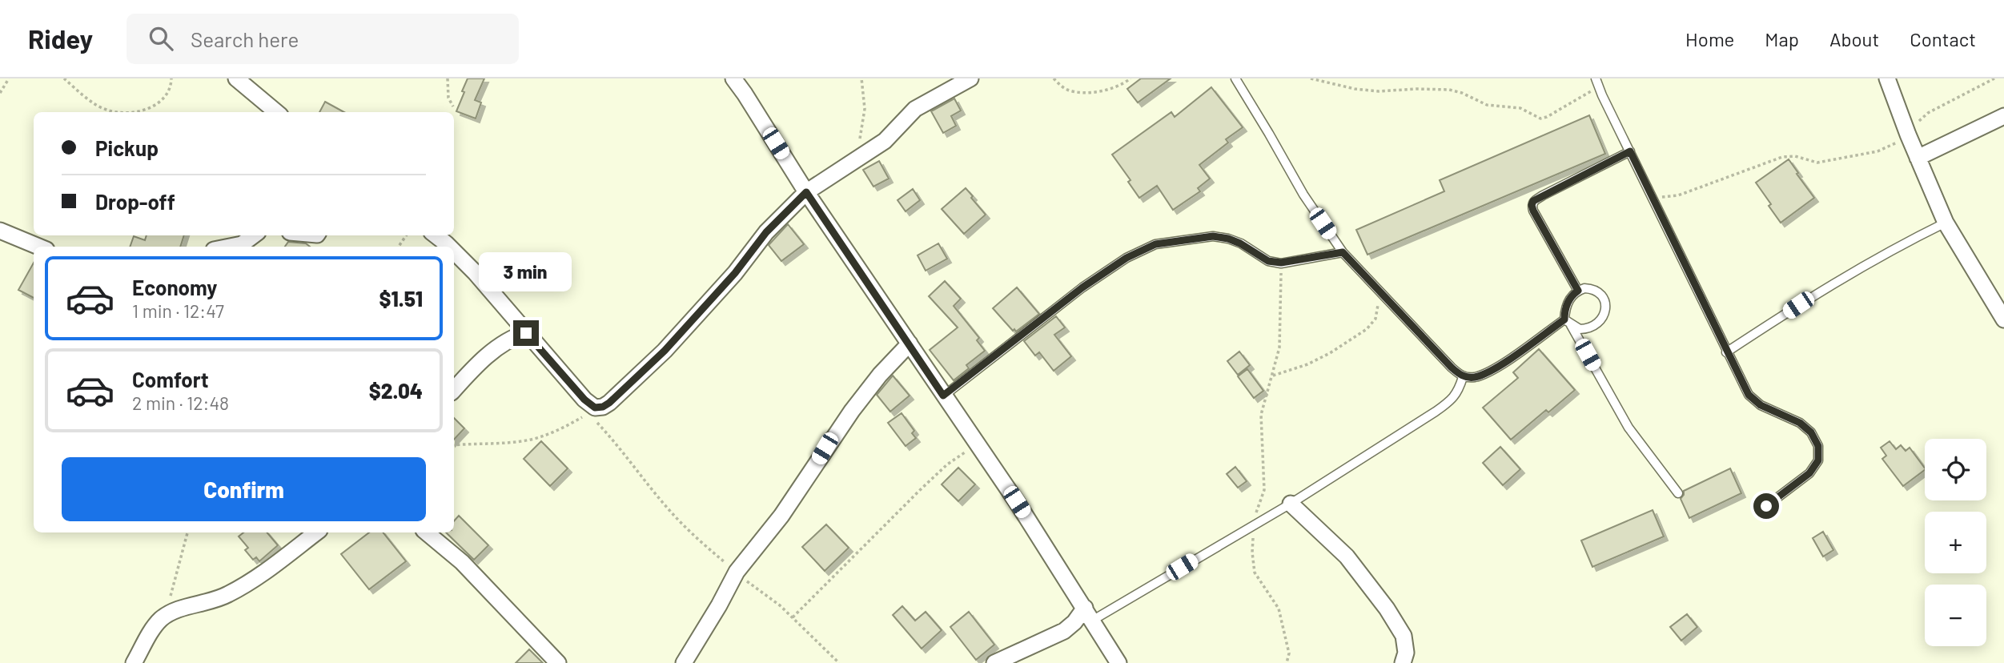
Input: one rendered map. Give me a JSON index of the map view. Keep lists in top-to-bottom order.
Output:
{
  "page": {
    "header": "Ridey",
    "search": "Search here",
    "nav": [
      "Home",
      "Map",
      "About",
      "Contact"
    ],
    "banner": ["Pickup", "Drop-off"],
    "bubble": "3 min",
    "list": [
      {
        "name": "Economy",
        "note": "1 min · 12:47",
        "value": "$1.51"
      },
      {
        "name": "Comfort",
        "note": "2 min · 12:48",
        "value": "$2.04"
      }
    ],
    "map_buttons": ["+", "−"],
    "buttons": "Confirm"
  }
}
